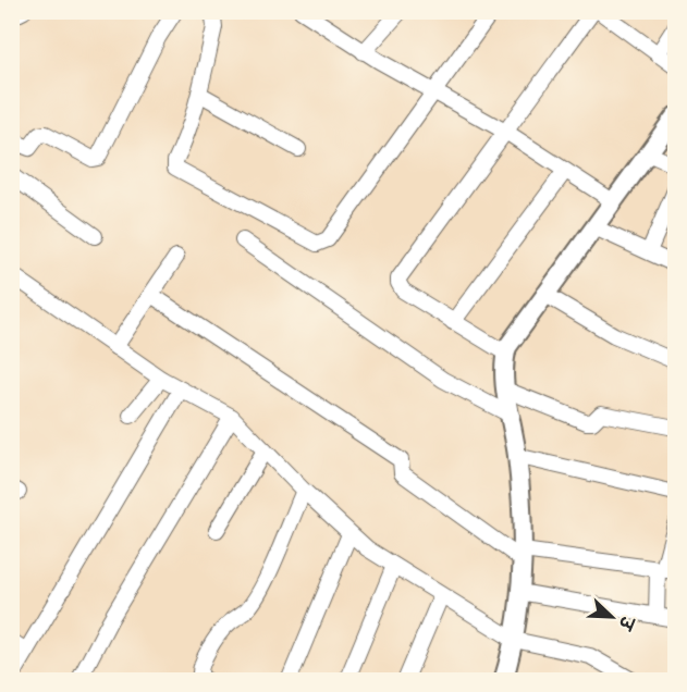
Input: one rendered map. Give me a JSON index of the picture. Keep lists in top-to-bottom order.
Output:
{
  "north": "bottom right"
}
